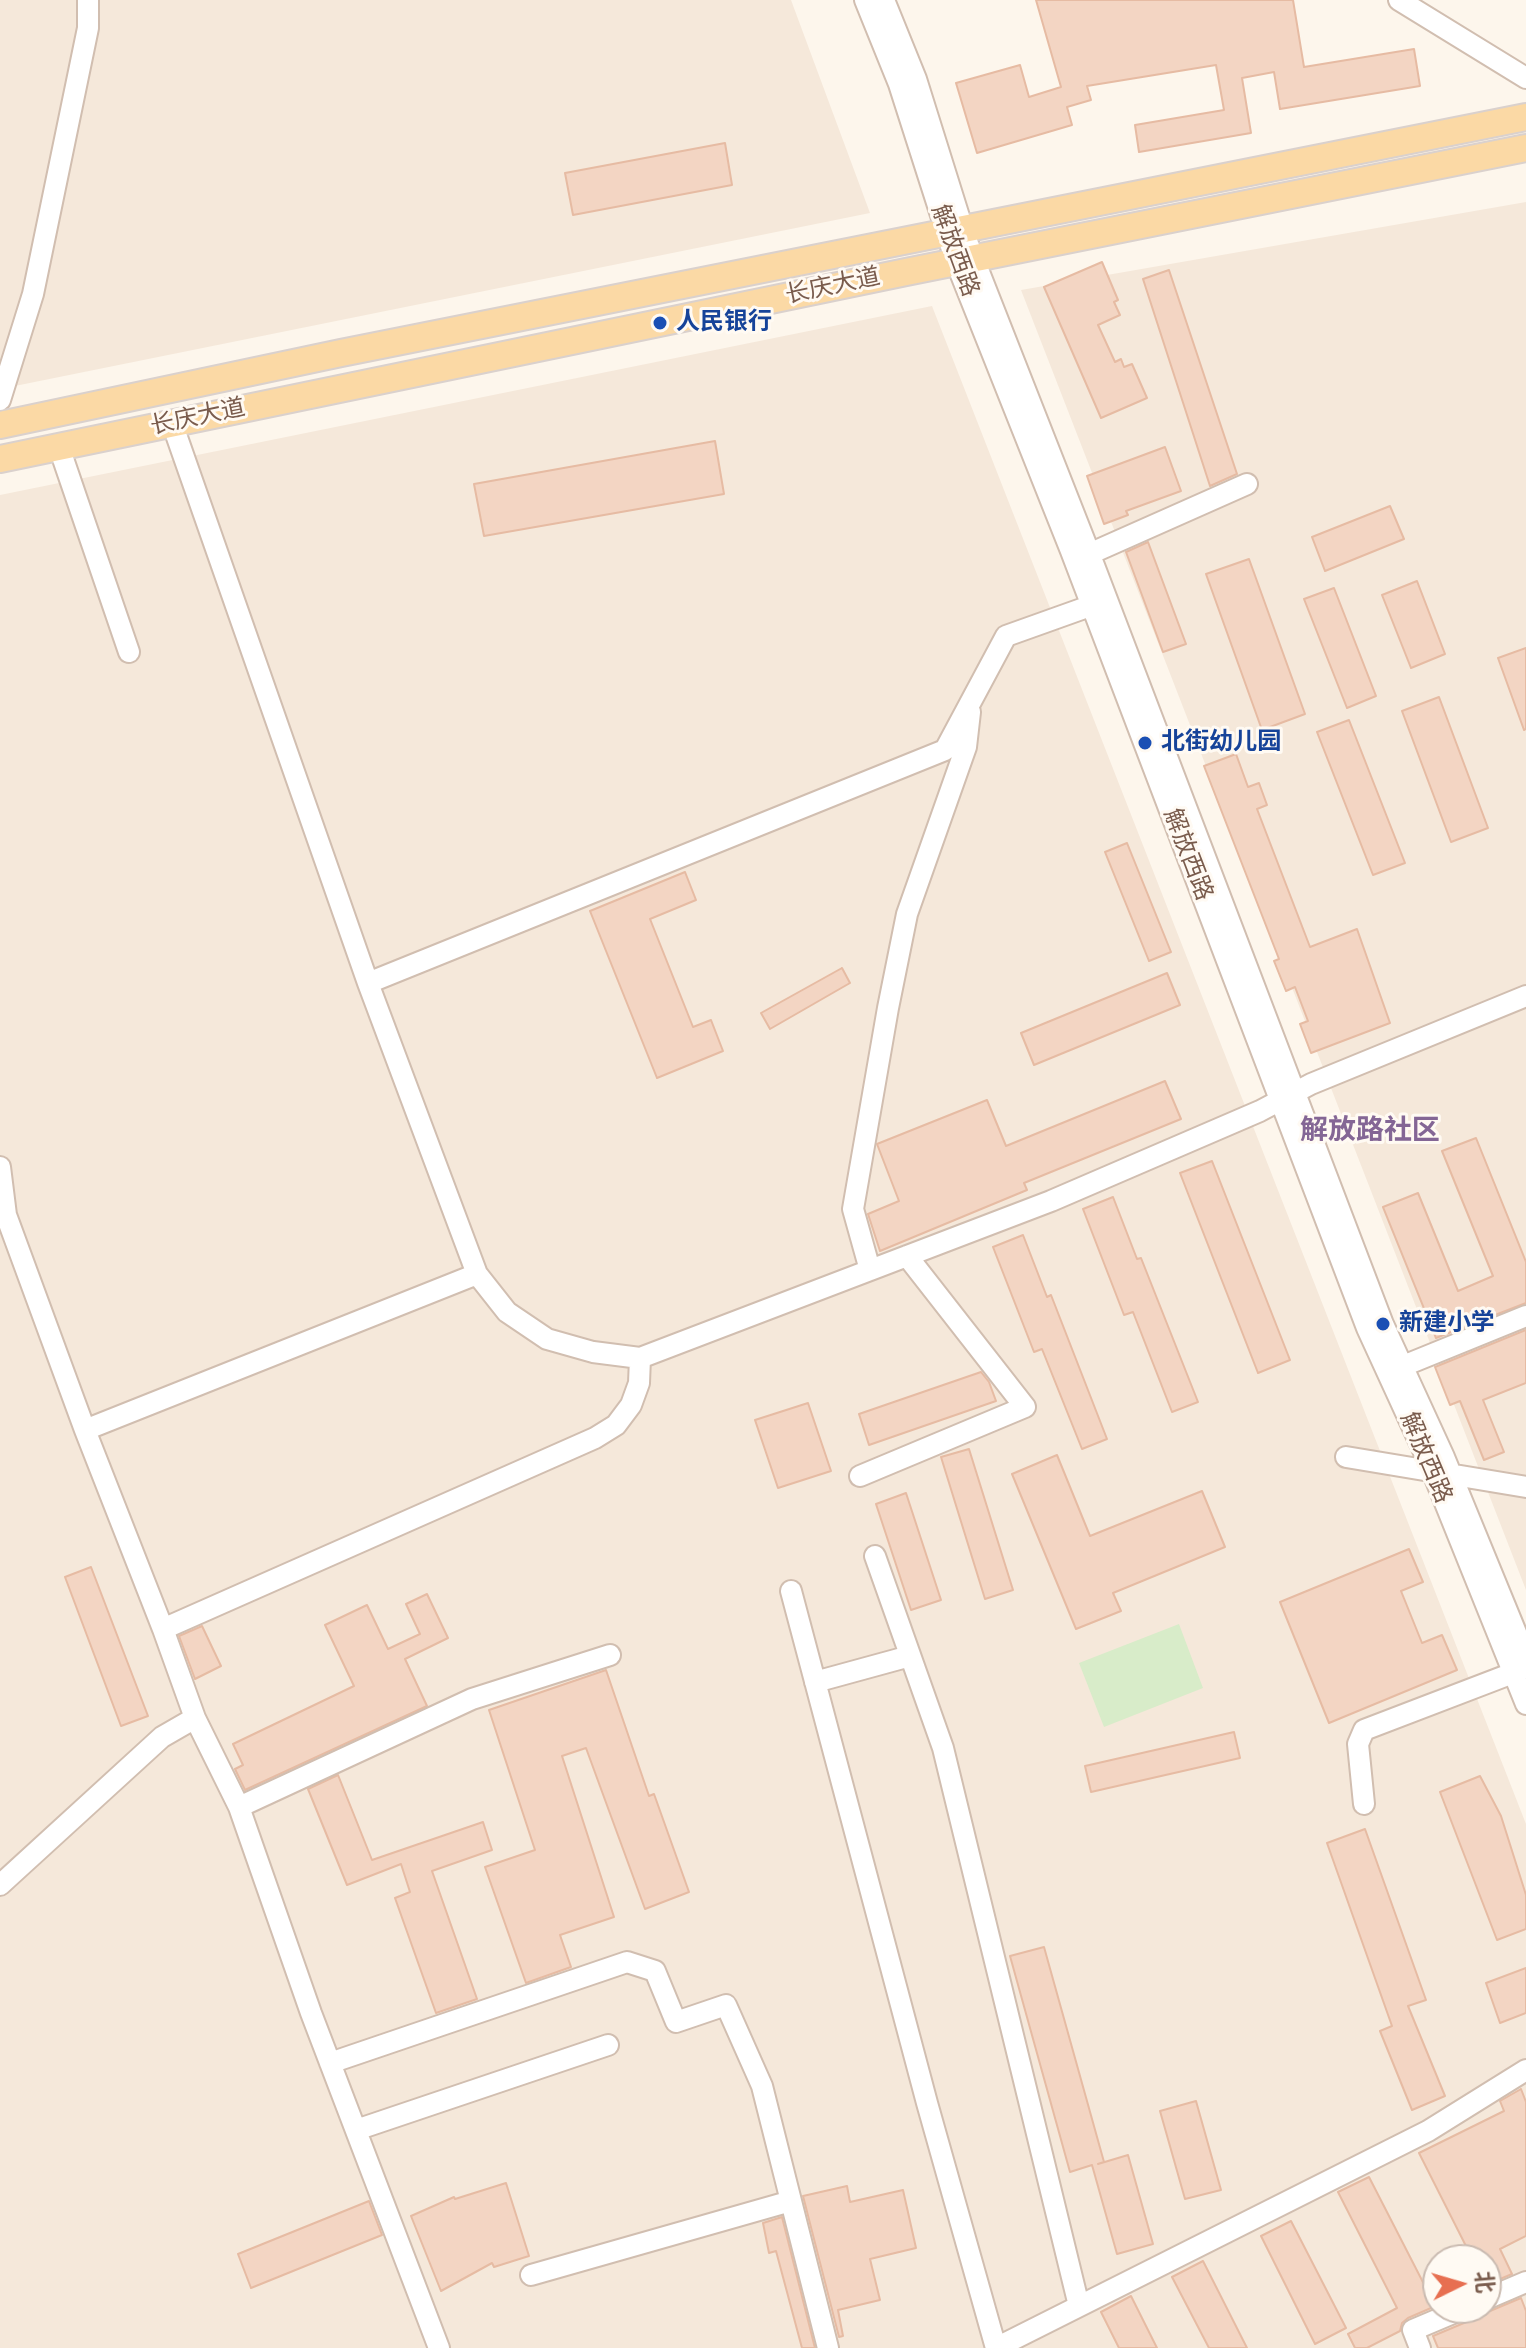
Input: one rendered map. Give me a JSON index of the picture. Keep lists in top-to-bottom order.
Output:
{
  "streets": {
    "main road": ["长庆大道"],
    "street": ["解放西路"]
  },
  "crossings": [
    ["解放西路", "长庆大道"]
  ],
  "districts": ["解放路社区"],
  "places": ["人民银行", "北街幼儿园", "新建小学"],
  "north": "right"
}
